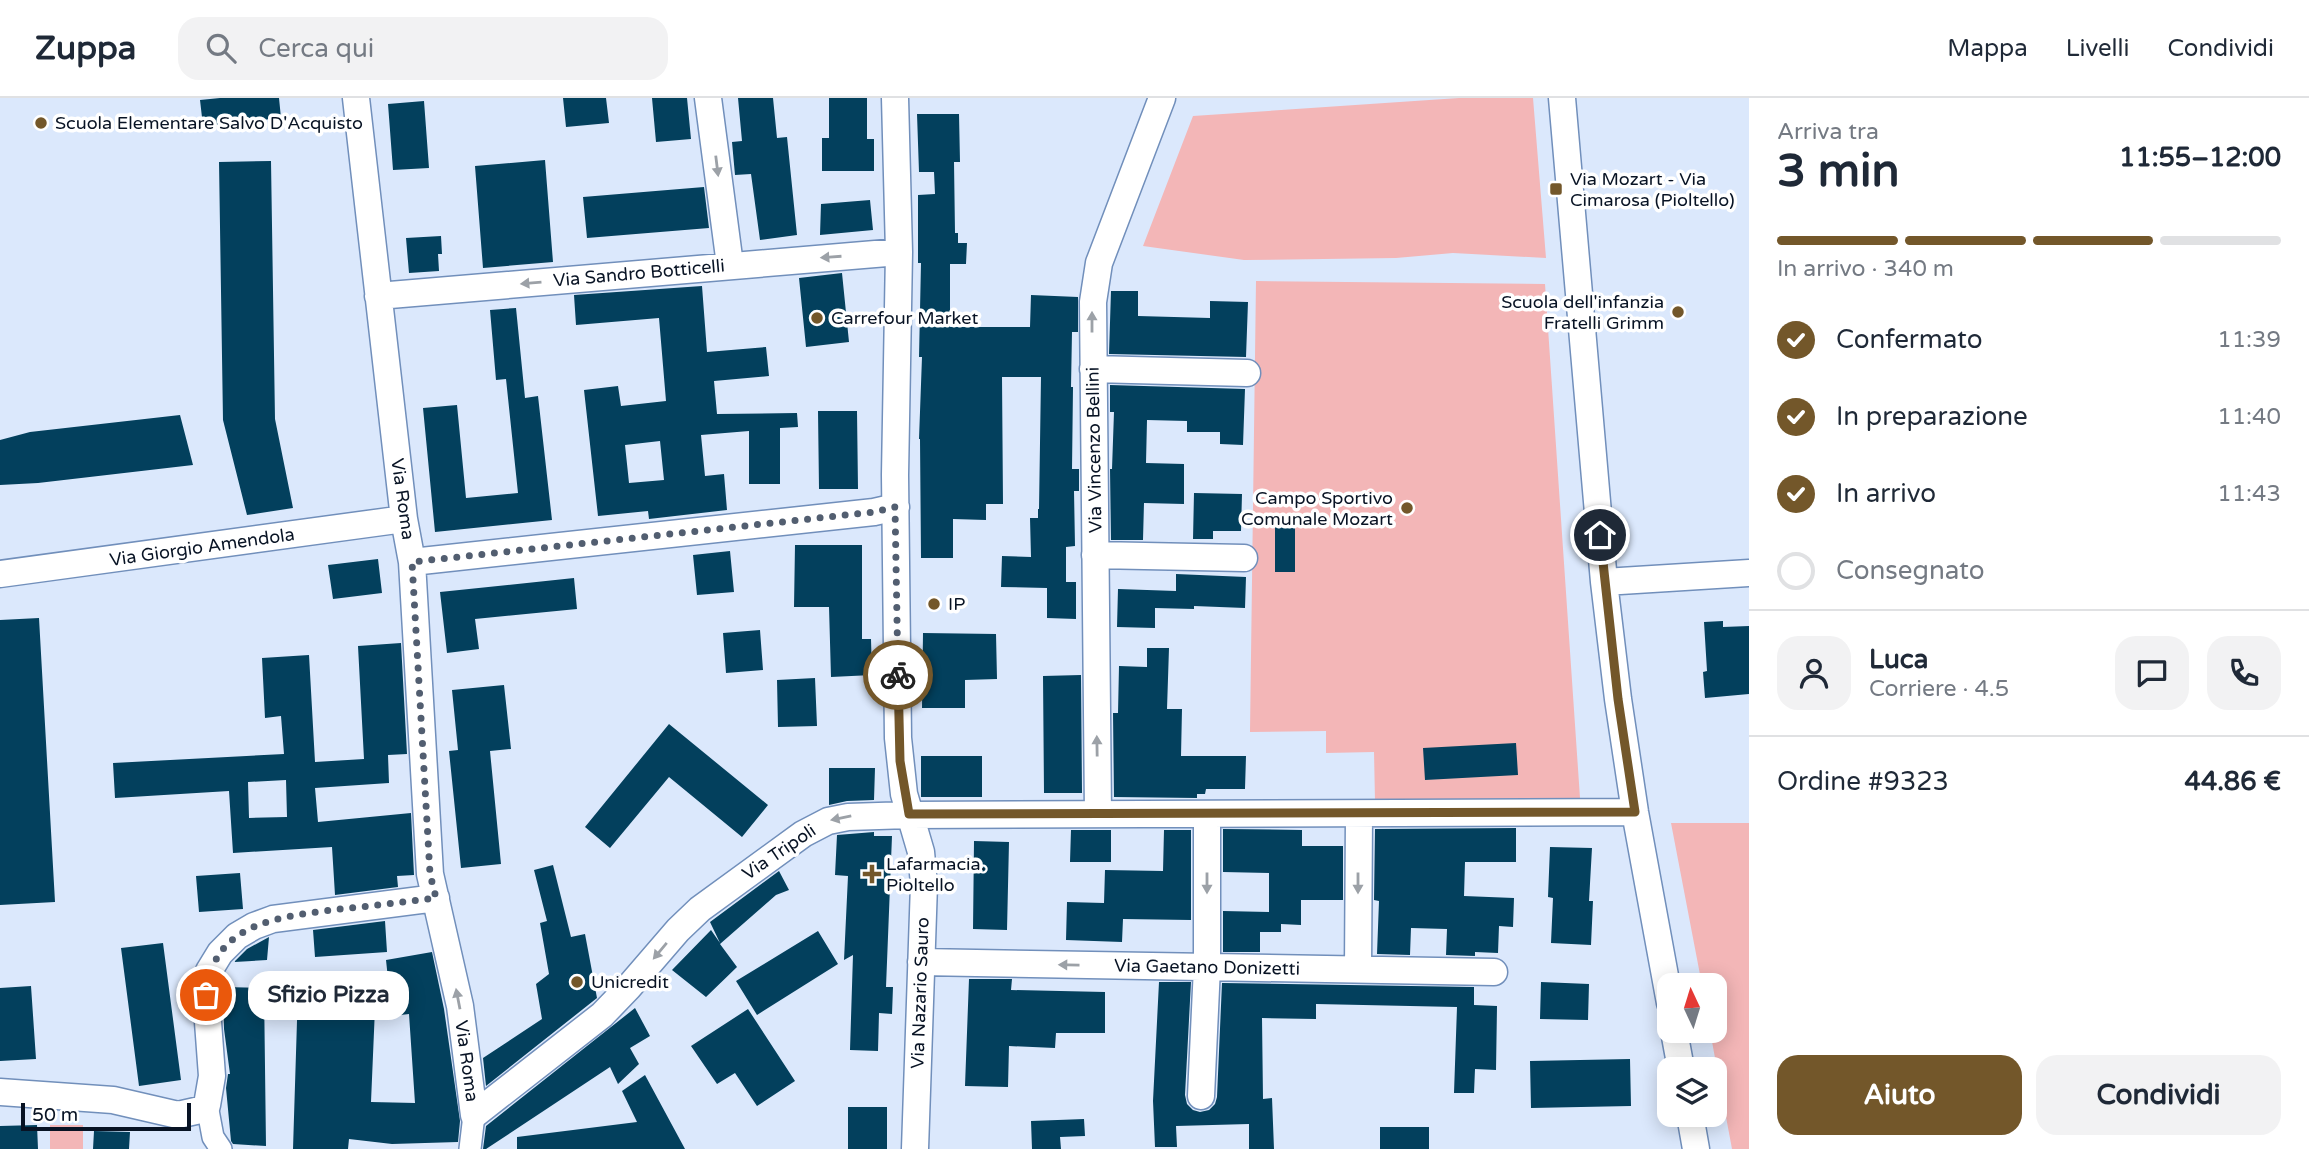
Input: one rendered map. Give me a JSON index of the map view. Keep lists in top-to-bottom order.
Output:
{
  "streets": {
    "street": [
      "Via Sandro Botticelli",
      "Via Vincenzo Bellini",
      "Via Roma",
      "Via Giorgio Amendola",
      "Via Tripoli",
      "Via Gaetano Donizetti",
      "Via Nazario Sauro"
    ]
  },
  "crossings": [
    ["Via Sandro Botticelli", "Via Roma"],
    ["Via Sandro Botticelli", "Via Nazario Sauro"],
    ["Via Vincenzo Bellini", "Via Tripoli"],
    ["Via Roma", "Via Giorgio Amendola"],
    ["Via Roma", "Via Tripoli"],
    ["Via Tripoli", "Via Nazario Sauro"],
    ["Via Gaetano Donizetti", "Via Nazario Sauro"]
  ],
  "one_way": [
    "Via Sandro Botticelli",
    "Via Vincenzo Bellini",
    "Via Tripoli",
    "Via Gaetano Donizetti"
  ],
  "places": {
    "other": [
      "Scuola Elementare Salvo D'Acquisto",
      "Scuola dell'infanzia Fratelli Grimm",
      "Carrefour Market",
      "Campo Sportivo Comunale Mozart",
      "IP",
      "Unicredit",
      "Sfizio Pizza"
    ],
    "transit": ["Via Mozart - Via Cimarosa (Pioltello)"],
    "health": ["Lafarmacia. Pioltello"]
  },
  "scale_bar": "50 m",
  "north": "top",
  "page": {
    "header": "Zuppa",
    "search": "Cerca qui",
    "nav": ["Mappa", "Livelli", "Condividi"],
    "heading": ["3 min", "Arriva tra", "11:55–12:00"],
    "panel": [
      "Luca",
      "Corriere · 4.5",
      "Ordine #9323",
      "44.86 €"
    ],
    "bar": "In arrivo · 340 m",
    "list": [
      ["Confermato", "11:39"],
      ["In preparazione", "11:40"],
      ["In arrivo", "11:43"],
      "Consegnato"
    ],
    "bubble": "Sfizio Pizza",
    "buttons": ["Aiuto", "Condividi"],
    "scale": "50 m"
  }
}
